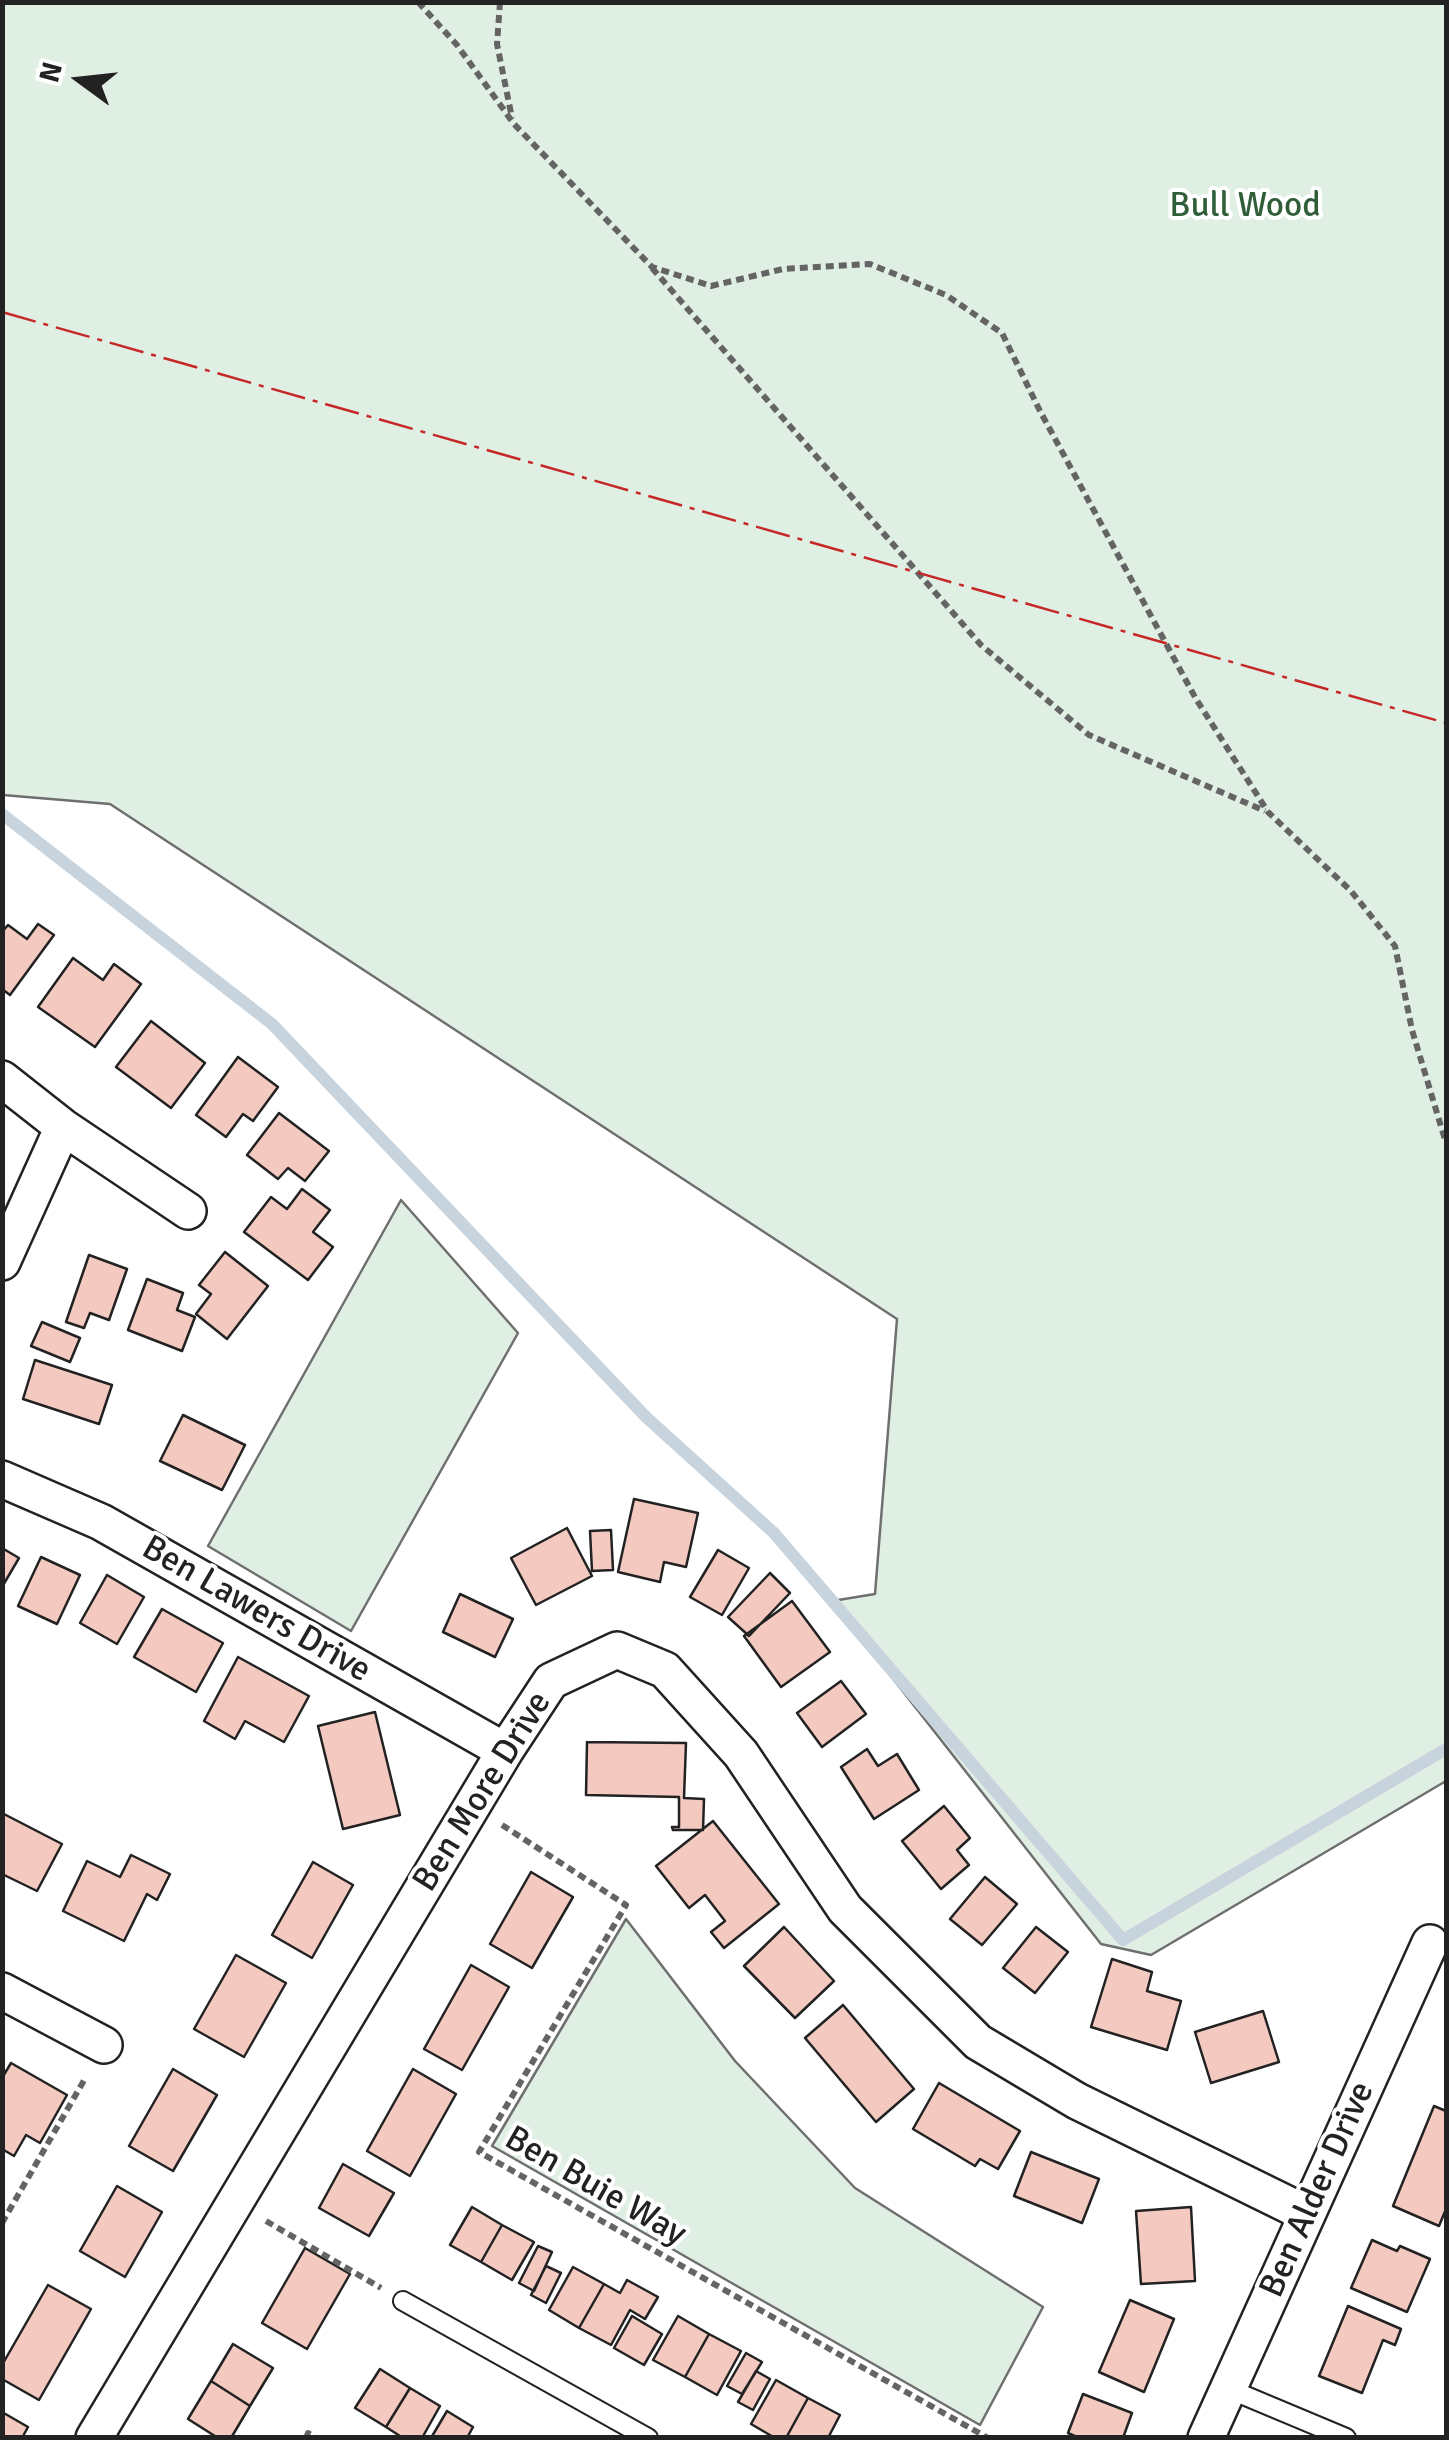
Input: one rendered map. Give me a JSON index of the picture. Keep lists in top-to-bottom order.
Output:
{
  "streets": {
    "street": ["Ben Lawers Drive", "Ben More Drive", "Ben Alder Drive"],
    "path": ["Ben Buie Way"]
  },
  "crossings": [
    ["Ben Lawers Drive", "Ben More Drive"],
    ["Ben More Drive", "Ben Buie Way"],
    ["Ben More Drive", "Ben Alder Drive"]
  ],
  "parks": ["Bull Wood"],
  "north": "left"
}
